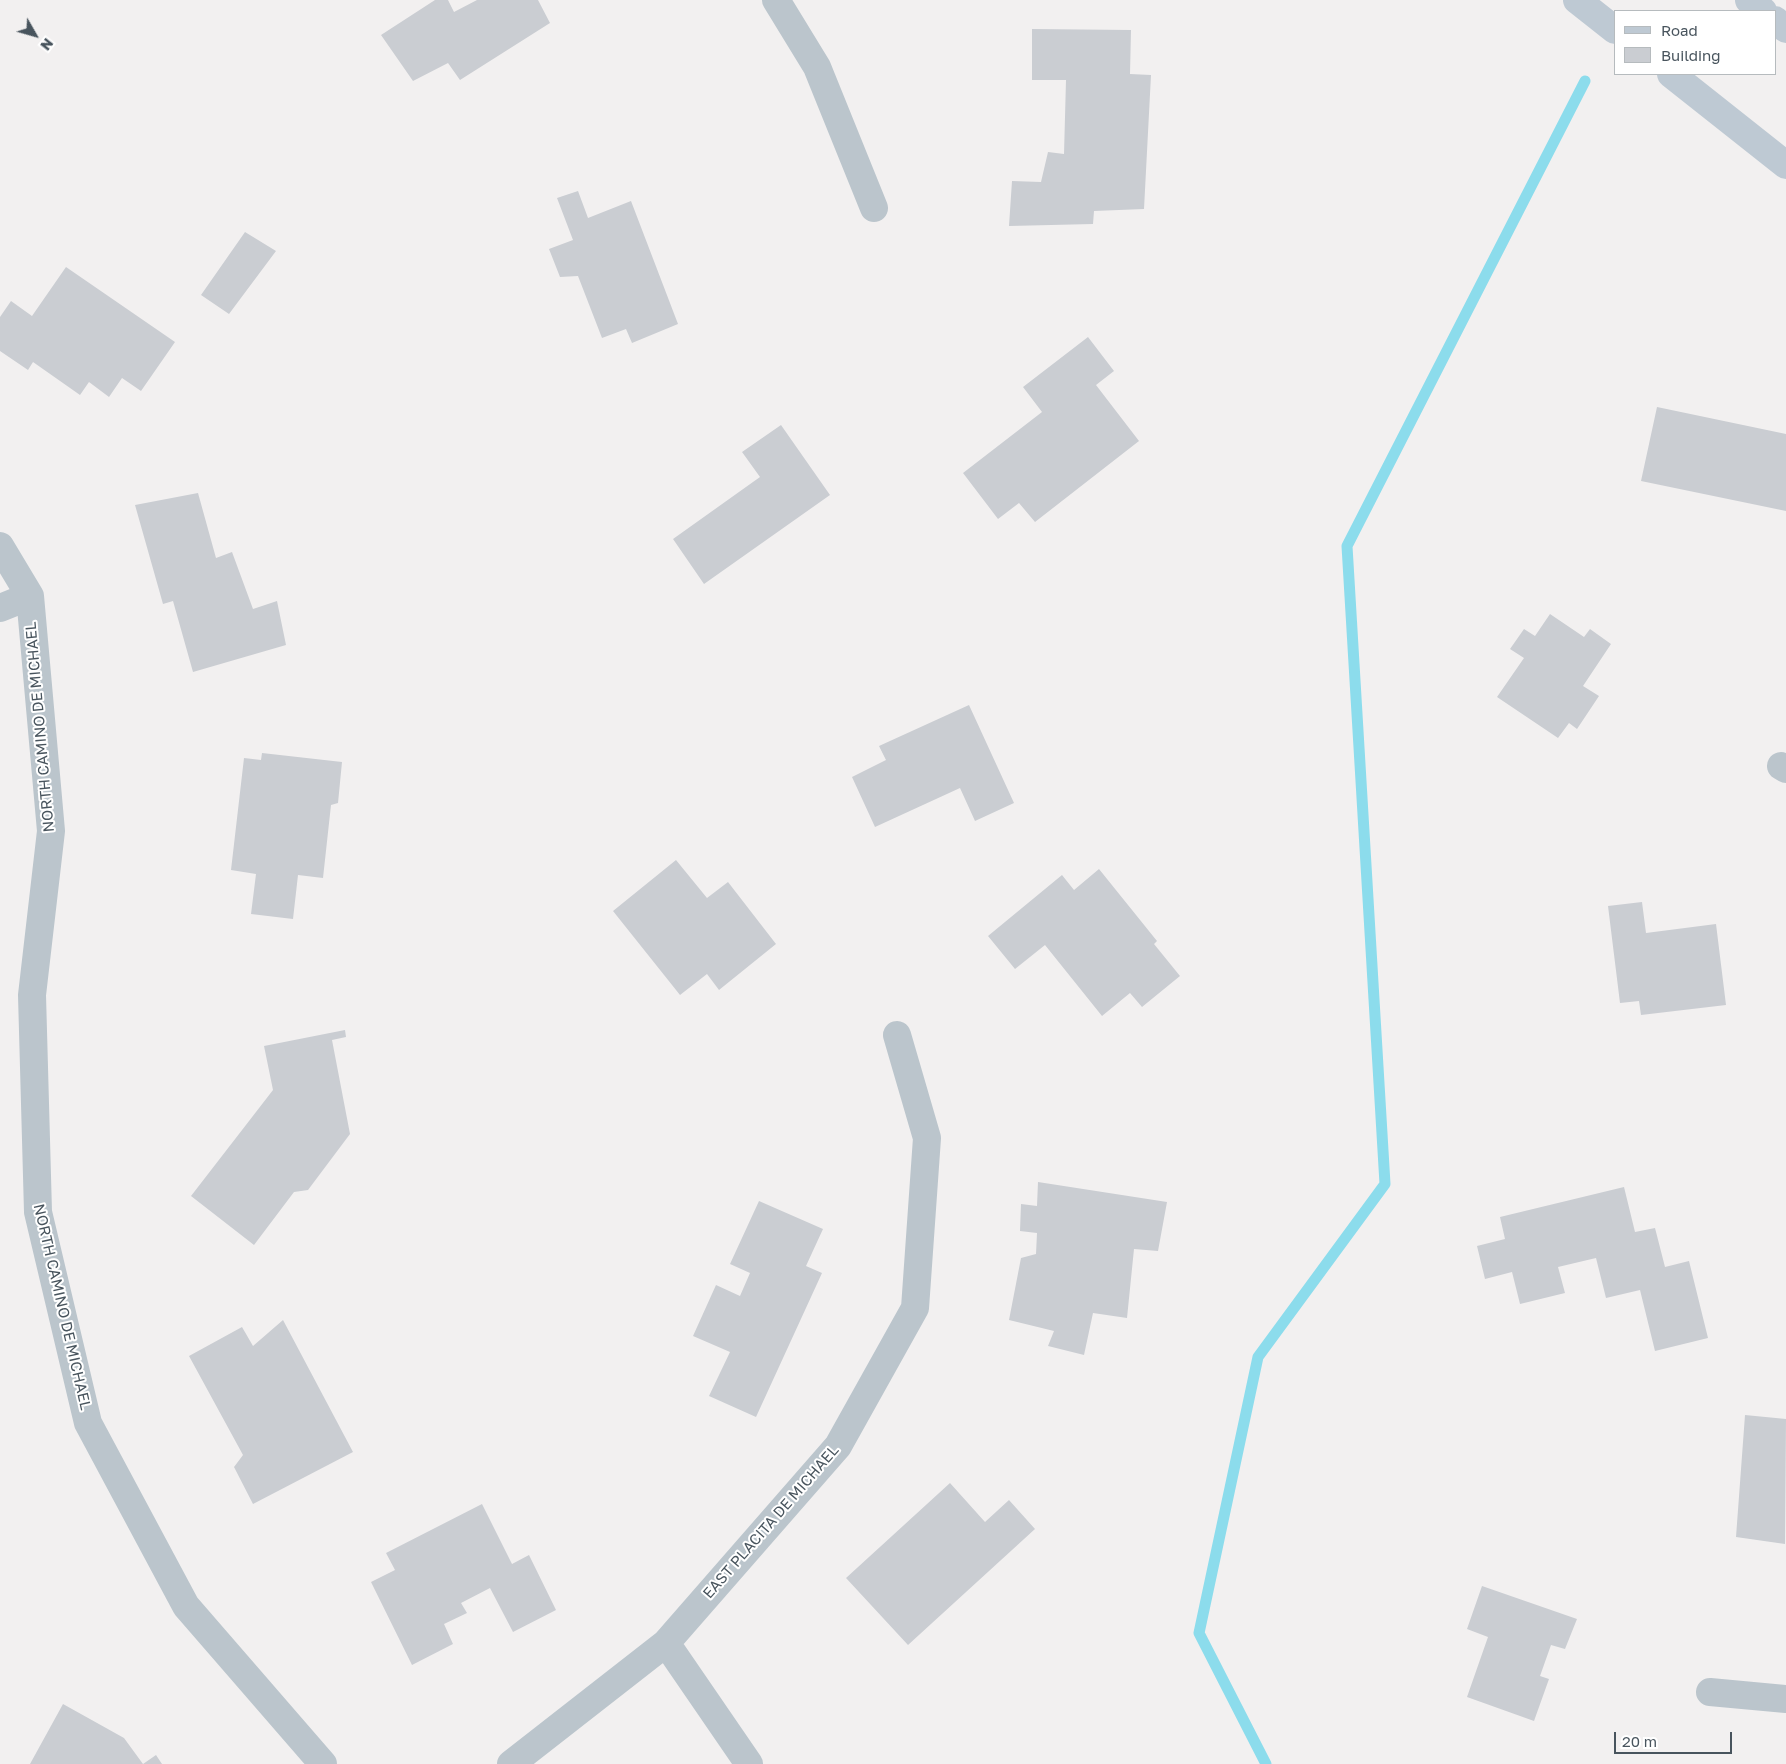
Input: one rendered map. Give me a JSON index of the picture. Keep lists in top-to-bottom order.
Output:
{
  "streets": {
    "street": ["NORTH CAMINO DE MICHAEL", "EAST PLACITA DE MICHAEL"]
  },
  "legend": ["Road", "Building"],
  "scale_bar": "20 m",
  "north": "bottom right"
}
